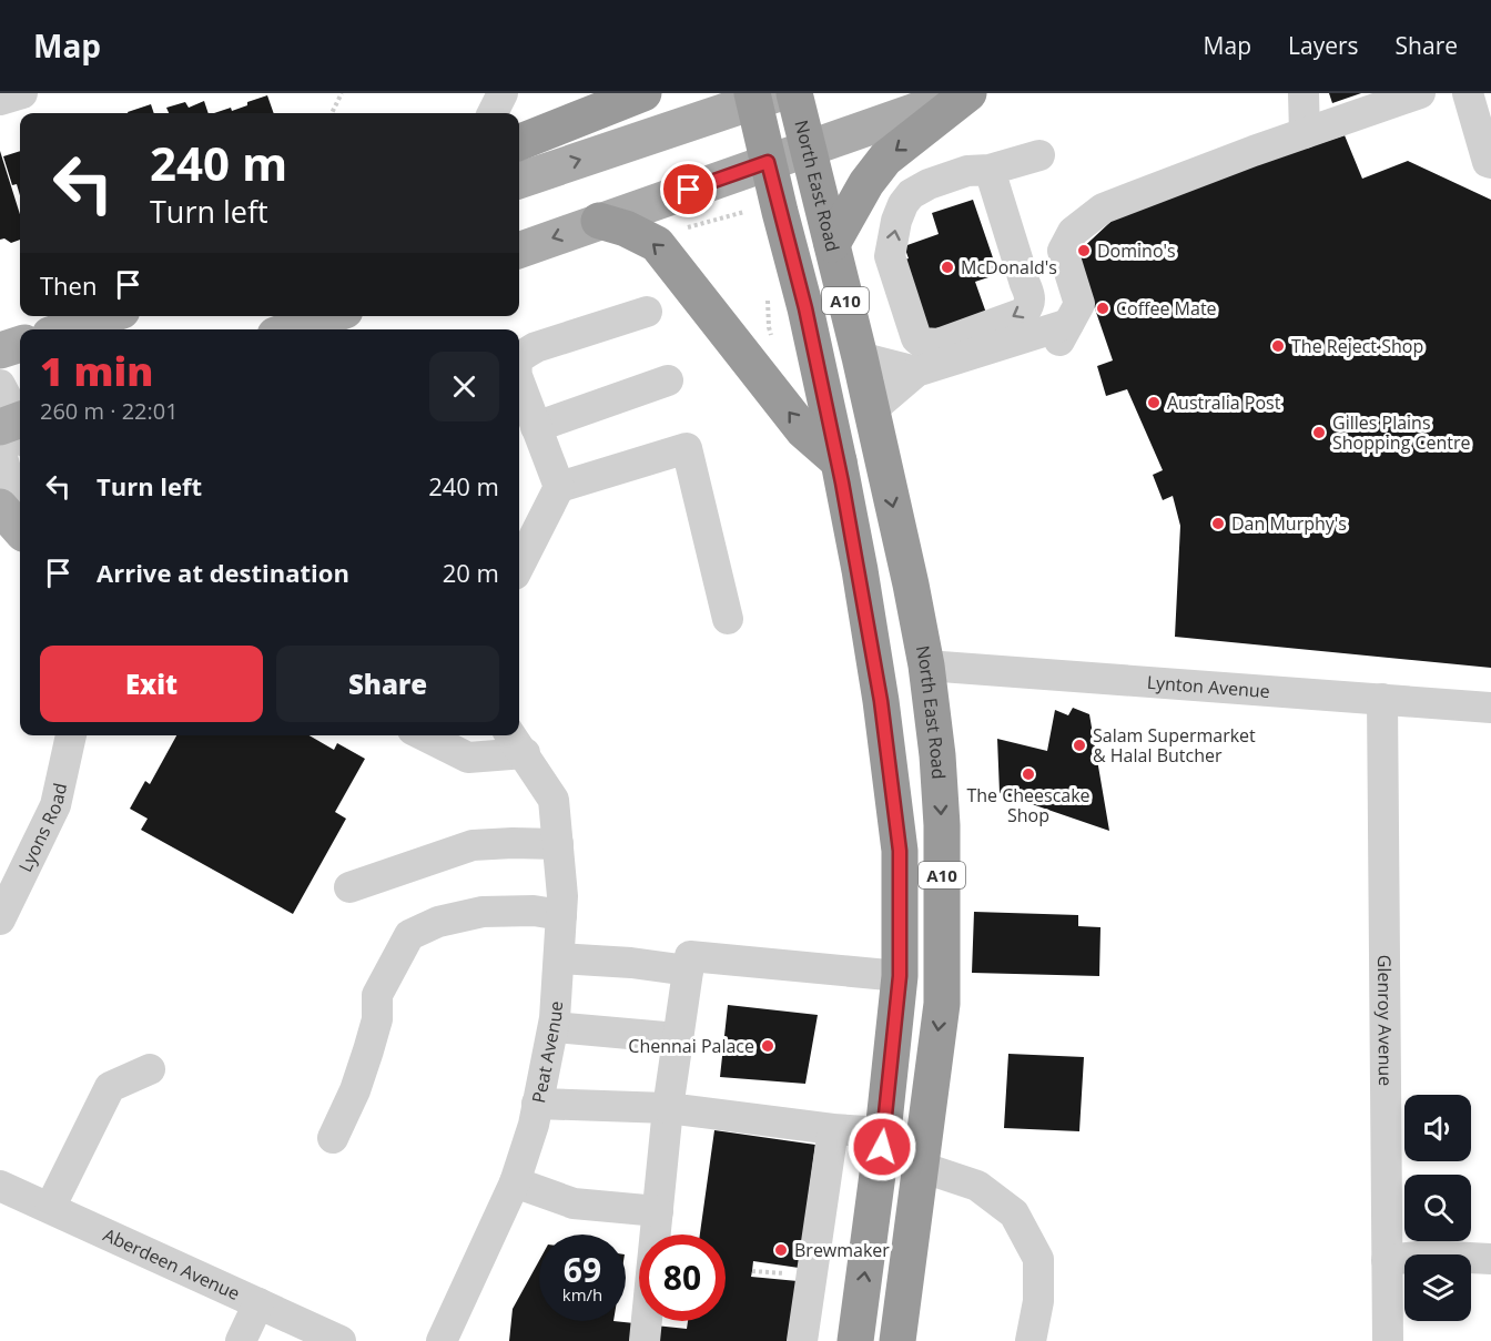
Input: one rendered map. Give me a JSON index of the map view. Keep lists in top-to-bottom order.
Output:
{
  "streets": {
    "highway": ["North East Road", "A10"],
    "street": [
      "Lynton Avenue",
      "Lyons Road",
      "Glenroy Avenue",
      "Peat Avenue",
      "Aberdeen Avenue"
    ]
  },
  "crossings": [
    ["North East Road", "Lynton Avenue"],
    ["Lynton Avenue", "Glenroy Avenue"]
  ],
  "places": [
    "Domino's",
    "McDonald's",
    "Coffee Mate",
    "The Reject Shop",
    "Australia Post",
    "Gilles Plains Shopping Centre",
    "Dan Murphy's",
    "Salam Supermarket & Halal Butcher",
    "The Cheescake Shop",
    "Chennai Palace",
    "Brewmaker"
  ],
  "page": {
    "header": "Map",
    "nav": ["Map", "Layers", "Share"],
    "turn": ["240 m", "Turn left"],
    "then": "Then",
    "heading": ["1 min", "260 m · 22:01"],
    "list": [
      {
        "name": "Turn left",
        "value": "240 m"
      },
      {
        "name": "Arrive at destination",
        "value": "20 m"
      }
    ],
    "buttons": ["Exit", "Share"],
    "speed": "69 km/h",
    "limit": "80"
  }
}
